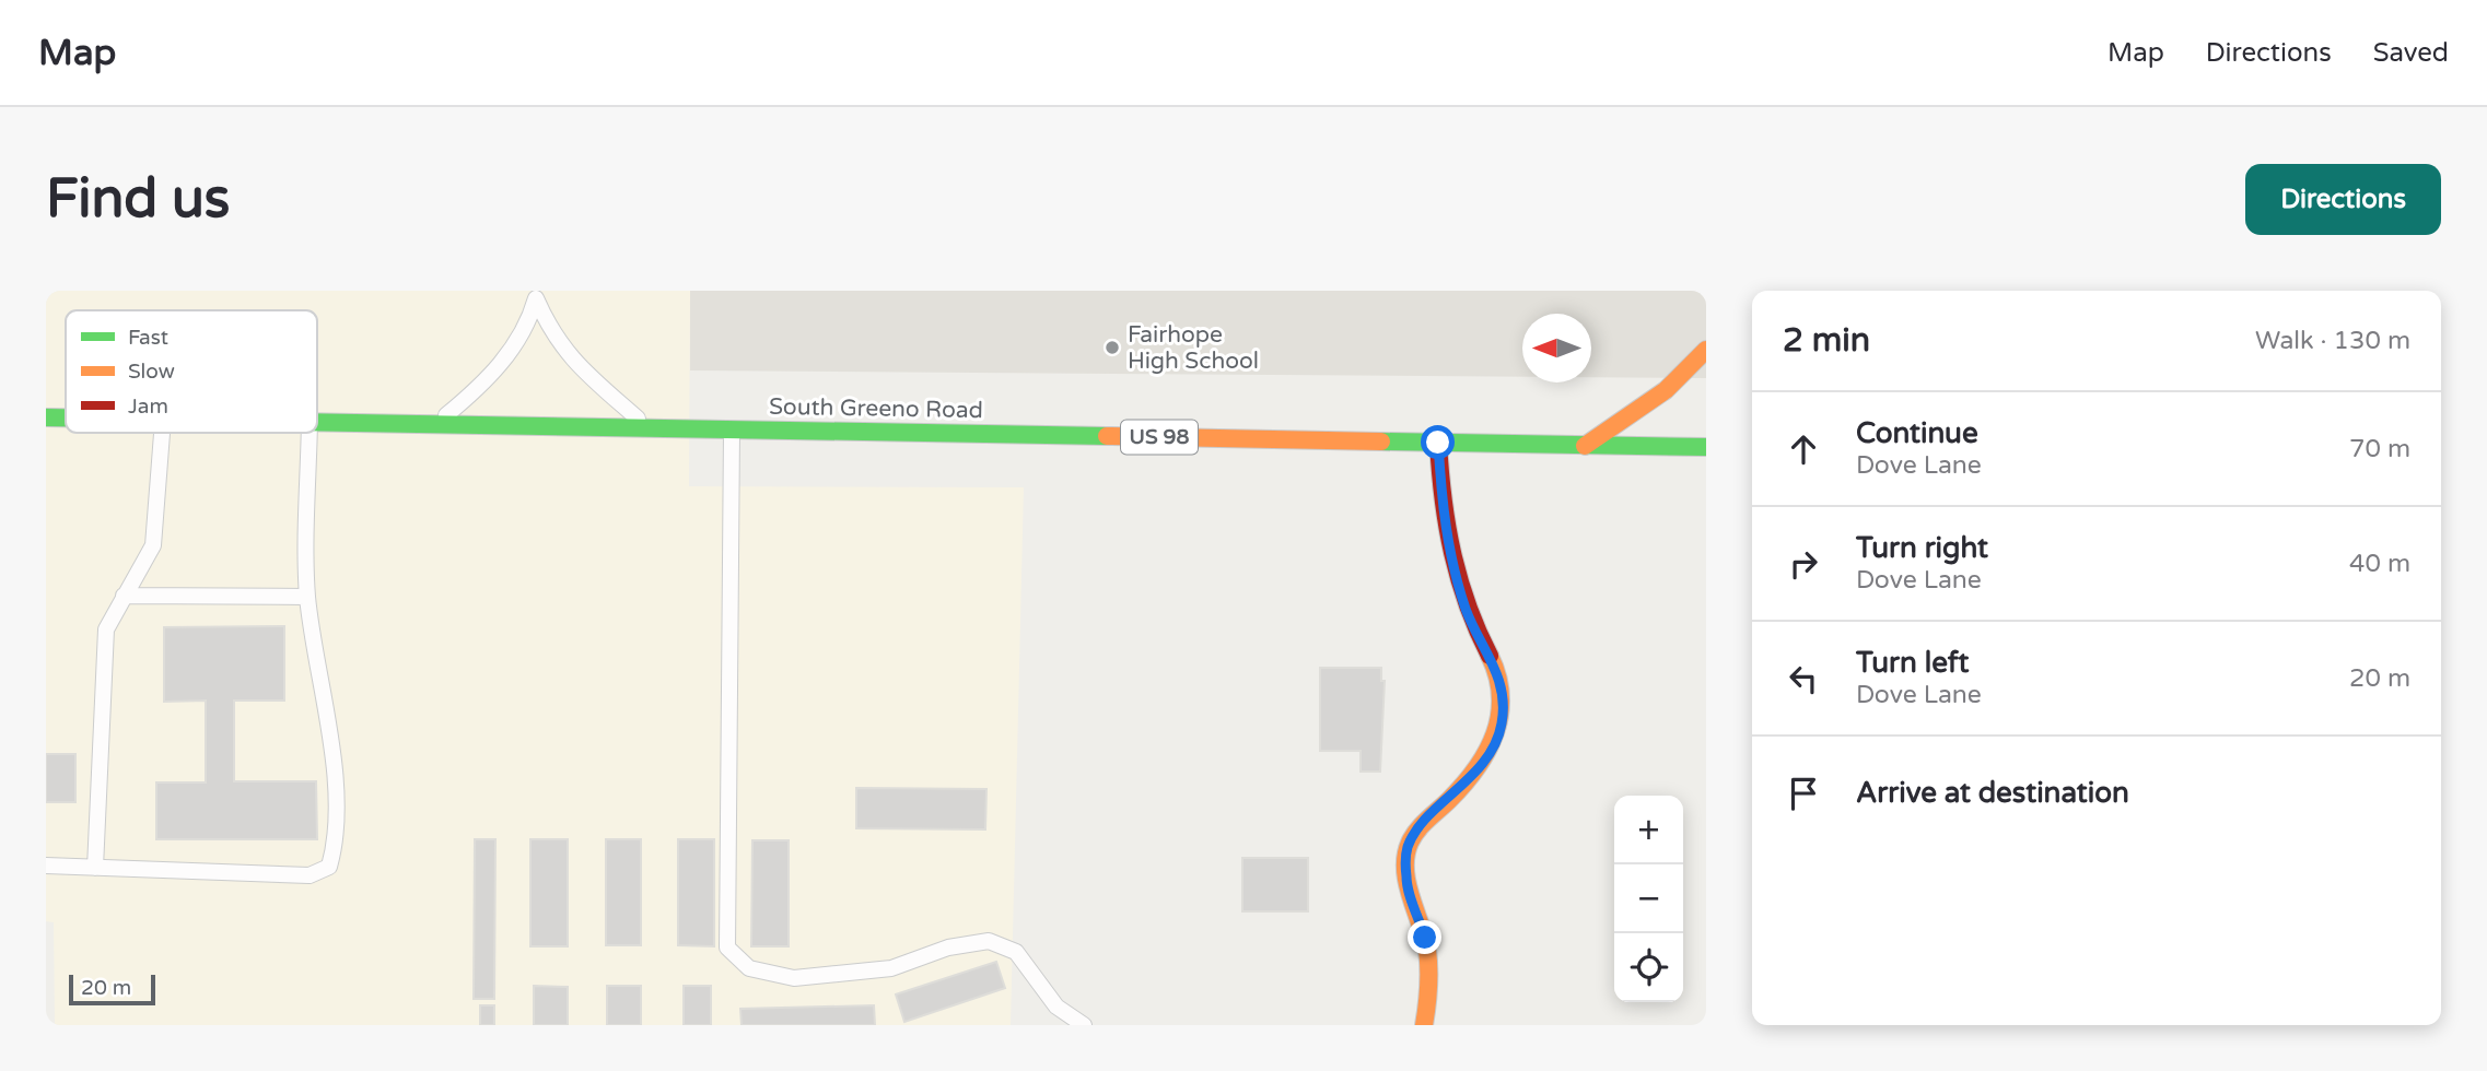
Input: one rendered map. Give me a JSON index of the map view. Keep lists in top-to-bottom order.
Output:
{
  "streets": {
    "main road": ["South Greeno Road", "US 98"]
  },
  "places": ["Fairhope High School"],
  "legend": ["Fast", "Slow", "Jam"],
  "scale_bar": "20 m",
  "north": "left",
  "page": {
    "header": "Map",
    "nav": ["Map", "Directions", "Saved"],
    "buttons": "Directions",
    "title": "Find us",
    "heading": ["2 min", "Walk · 130 m"],
    "list": [
      ["Continue", "Dove Lane", "70 m"],
      ["Turn right", "Dove Lane", "40 m"],
      ["Turn left", "Dove Lane", "20 m"],
      "Arrive at destination"
    ],
    "map_buttons": ["+", "−"],
    "scale": "20 m"
  }
}
